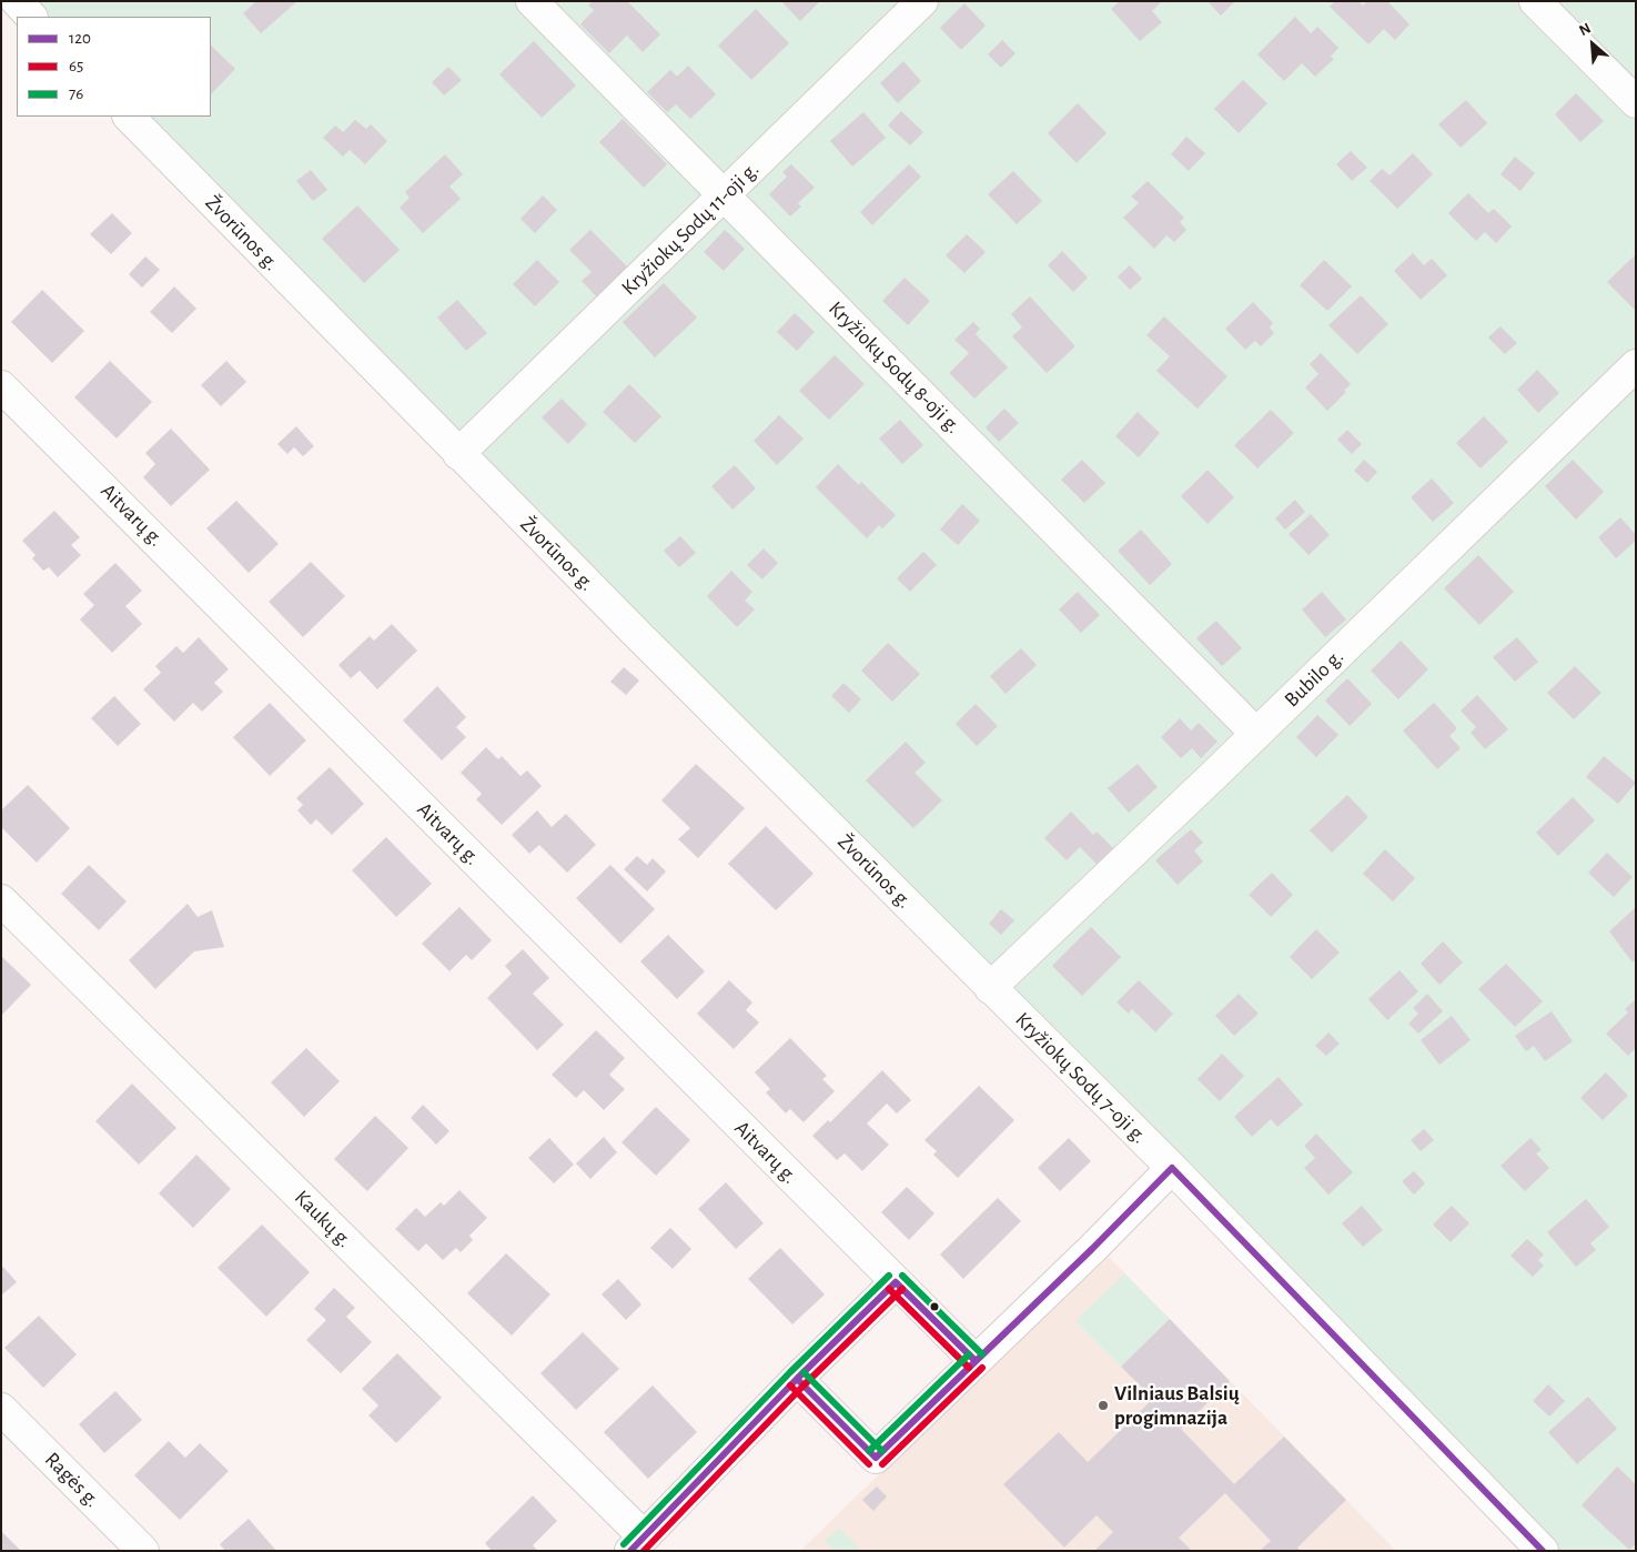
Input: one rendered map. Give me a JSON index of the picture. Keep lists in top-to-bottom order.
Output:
{
  "streets": {
    "street": [
      "Kryžiokų Sodų 11-oji g.",
      "Žvorūnos g.",
      "Kryžiokų Sodų 8-oji g.",
      "Aitvarų g.",
      "Bubilo g.",
      "Kryžiokų Sodų 7-oji g.",
      "Kaukų g.",
      "Ragės g."
    ]
  },
  "crossings": [
    ["Kryžiokų Sodų 11-oji g.", "Žvorūnos g."],
    ["Kryžiokų Sodų 11-oji g.", "Kryžiokų Sodų 8-oji g."],
    ["Žvorūnos g.", "Bubilo g."],
    ["Žvorūnos g.", "Kryžiokų Sodų 7-oji g."],
    ["Kryžiokų Sodų 8-oji g.", "Bubilo g."],
    ["Bubilo g.", "Kryžiokų Sodų 7-oji g."]
  ],
  "places": ["Vilniaus Balsių progimnazija"],
  "lines": ["transit line 120", "transit line 76", "transit line 65"],
  "legend": ["120", "65", "76"],
  "north": "top left"
}
